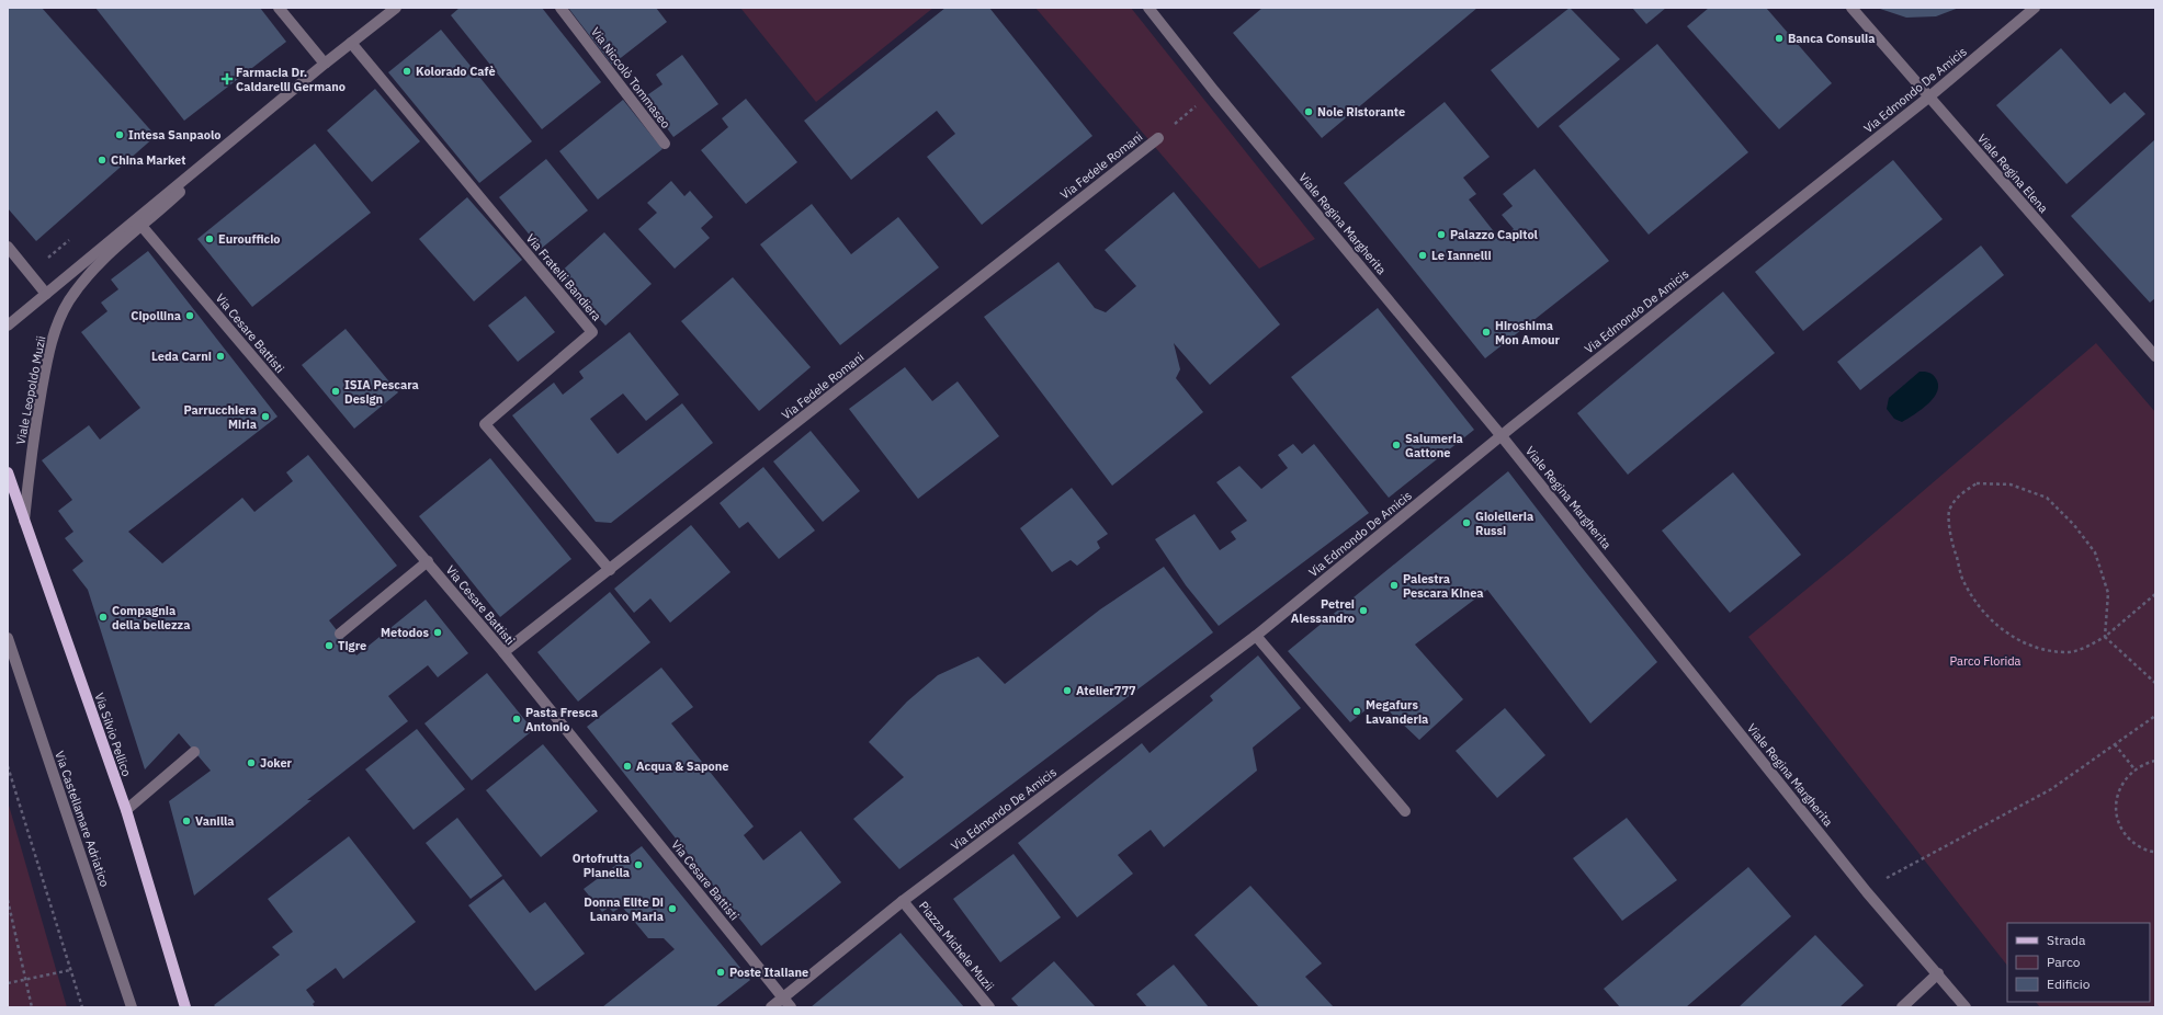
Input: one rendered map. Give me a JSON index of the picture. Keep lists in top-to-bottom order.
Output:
{
  "streets": {
    "main road": ["Via Silvio Pellico"],
    "street": [
      "Via Niccolò Tommaseo",
      "Via Edmondo De Amicis",
      "Via Fedele Romani",
      "Viale Regina Elena",
      "Viale Regina Margherita",
      "Via Fratelli Bandiera",
      "Via Cesare Battisti",
      "Viale Leopoldo Muzii",
      "Via Castellamare Adriatico",
      "Piazza Michele Muzii"
    ]
  },
  "crossings": [
    ["Via Edmondo De Amicis", "Viale Regina Elena"],
    ["Via Edmondo De Amicis", "Viale Regina Margherita"],
    ["Via Edmondo De Amicis", "Via Cesare Battisti"],
    ["Via Edmondo De Amicis", "Piazza Michele Muzii"],
    ["Via Fedele Romani", "Via Fratelli Bandiera"],
    ["Via Fedele Romani", "Via Cesare Battisti"],
    ["Via Fratelli Bandiera", "Viale Leopoldo Muzii"],
    ["Via Cesare Battisti", "Viale Leopoldo Muzii"],
    ["Viale Leopoldo Muzii", "Via Silvio Pellico"]
  ],
  "parks": ["Parco Florida"],
  "places": {
    "other": [
      "Banca Consulia",
      "Kolorado Cafè",
      "Nole Ristorante",
      "Intesa Sanpaolo",
      "China Market",
      "Palazzo Capitol",
      "Euroufficio",
      "Le Iannelli",
      "Cipollina",
      "Hiroshima Mon Amour",
      "Leda Carni",
      "ISIA Pescara Design",
      "Parrucchiera Miria",
      "Salumeria Gattone",
      "Gioielleria Russi",
      "Palestra Pescara Kinea",
      "Petrei Alessandro",
      "Compagnia della bellezza",
      "Metodos",
      "Tigre",
      "Atelier777",
      "Megafurs Lavanderia",
      "Pasta Fresca Antonio",
      "Joker",
      "Acqua & Sapone",
      "Vanilla",
      "Ortofrutta Pianella",
      "Donna Elite Di Lanaro Maria",
      "Poste Italiane"
    ],
    "health": ["Farmacia Dr. Caldarelli Germano"]
  },
  "legend": ["Strada", "Parco", "Edificio"]
}
